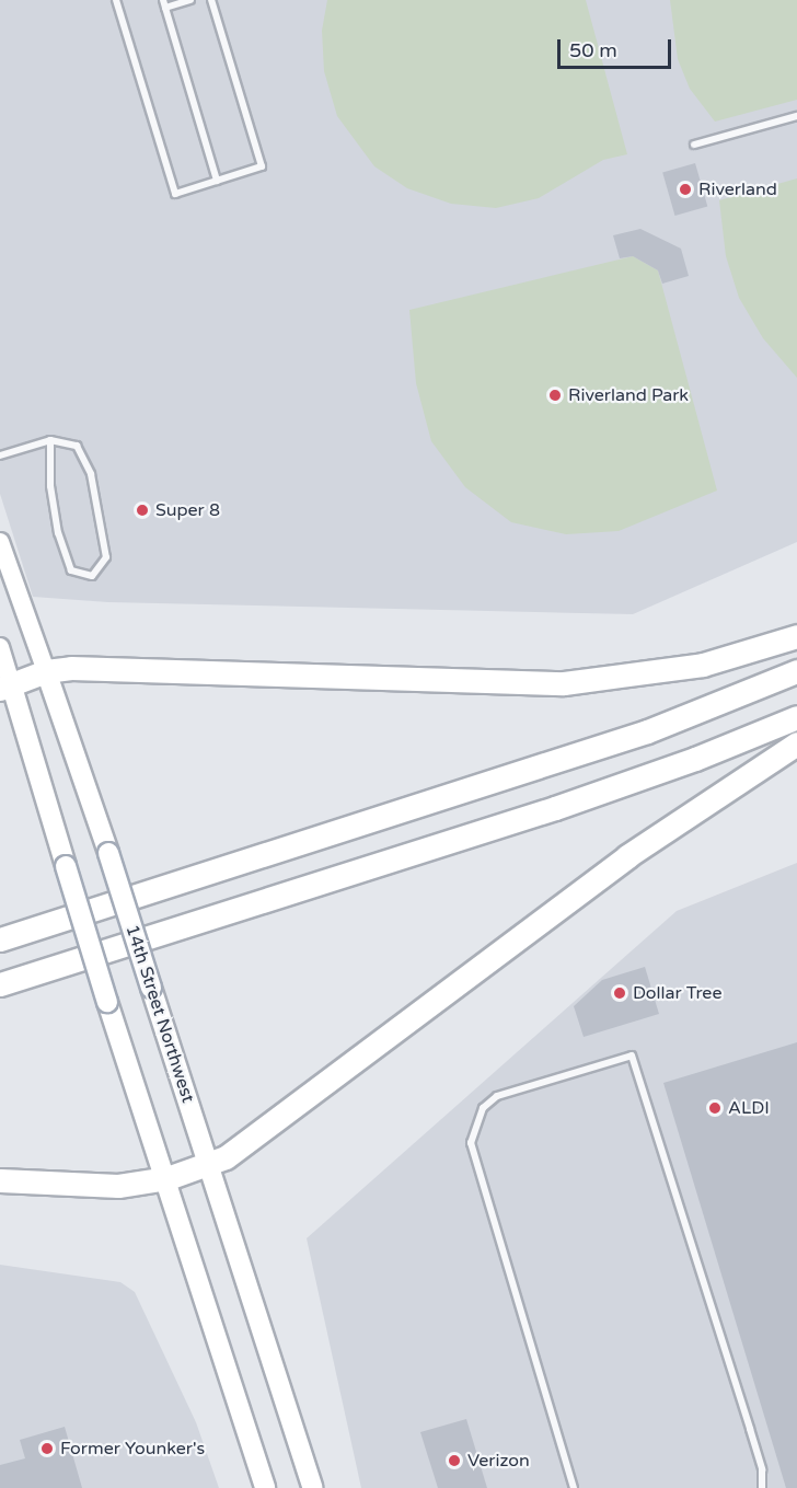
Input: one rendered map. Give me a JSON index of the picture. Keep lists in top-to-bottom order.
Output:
{
  "streets": {
    "main road": ["14th Street Northwest"]
  },
  "places": [
    "Riverland",
    "Riverland Park",
    "Super 8",
    "Dollar Tree",
    "ALDI",
    "Former Younker's",
    "Verizon"
  ],
  "scale_bar": "50 m"
}
